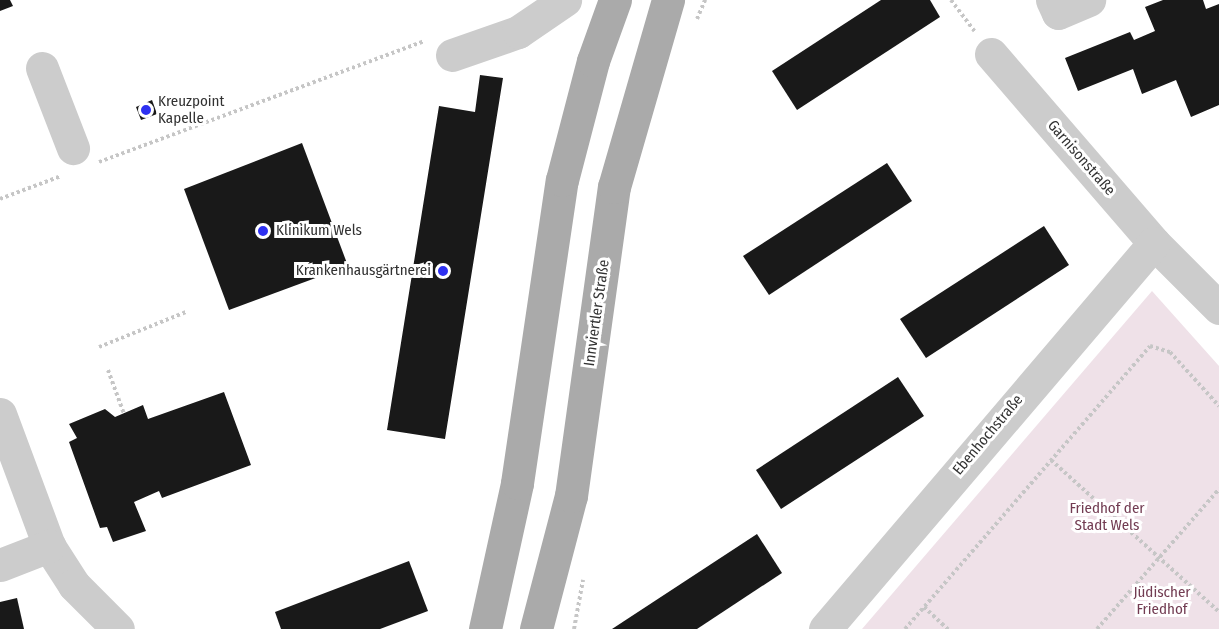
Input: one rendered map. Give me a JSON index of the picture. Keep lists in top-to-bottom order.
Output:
{
  "streets": {
    "main road": ["Innviertler Straße"],
    "street": ["Garnisonstraße", "Ebenhochstraße"]
  },
  "crossings": [
    ["Garnisonstraße", "Ebenhochstraße"]
  ],
  "parks": ["Friedhof der Stadt Wels", "Jüdischer Friedhof"],
  "places": ["Kreuzpoint Kapelle", "Klinikum Wels", "Krankenhausgärtnerei"]
}
